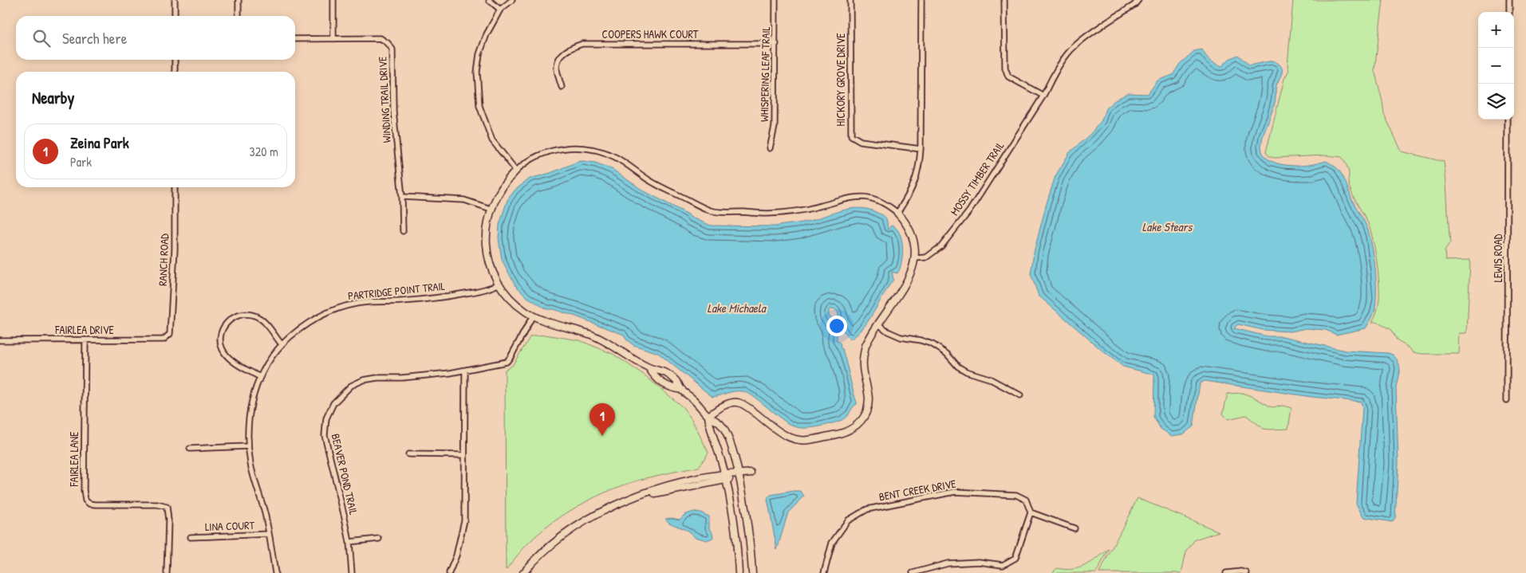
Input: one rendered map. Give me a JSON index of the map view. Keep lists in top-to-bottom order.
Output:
{
  "streets": {
    "street": [
      "COOPERS HAWK COURT",
      "WHISPERING LEAF TRAIL",
      "HICKORY GROVE DRIVE",
      "WINDING TRAIL DRIVE",
      "MOSSY TIMBER TRAIL",
      "LEWIS ROAD",
      "RANCH ROAD",
      "PARTRIDGE POINT TRAIL",
      "FAIRLEA DRIVE",
      "FAIRLEA LANE",
      "BEAVER POND TRAIL",
      "BENT CREEK DRIVE",
      "LINA COURT"
    ]
  },
  "crossings": [
    ["COOPERS HAWK COURT", "WHISPERING LEAF TRAIL"],
    ["RANCH ROAD", "FAIRLEA DRIVE"],
    ["PARTRIDGE POINT TRAIL", "LINA COURT"],
    ["FAIRLEA DRIVE", "FAIRLEA LANE"]
  ],
  "water": ["Lake Stears", "Lake Michaela"],
  "page": {
    "map_buttons": ["+", "−"],
    "search": "Search here",
    "heading": "Nearby",
    "list": [
      {
        "mark": "1",
        "name": "Zeina Park",
        "note": "Park",
        "value": "320 m"
      }
    ],
    "pins": "1"
  }
}
